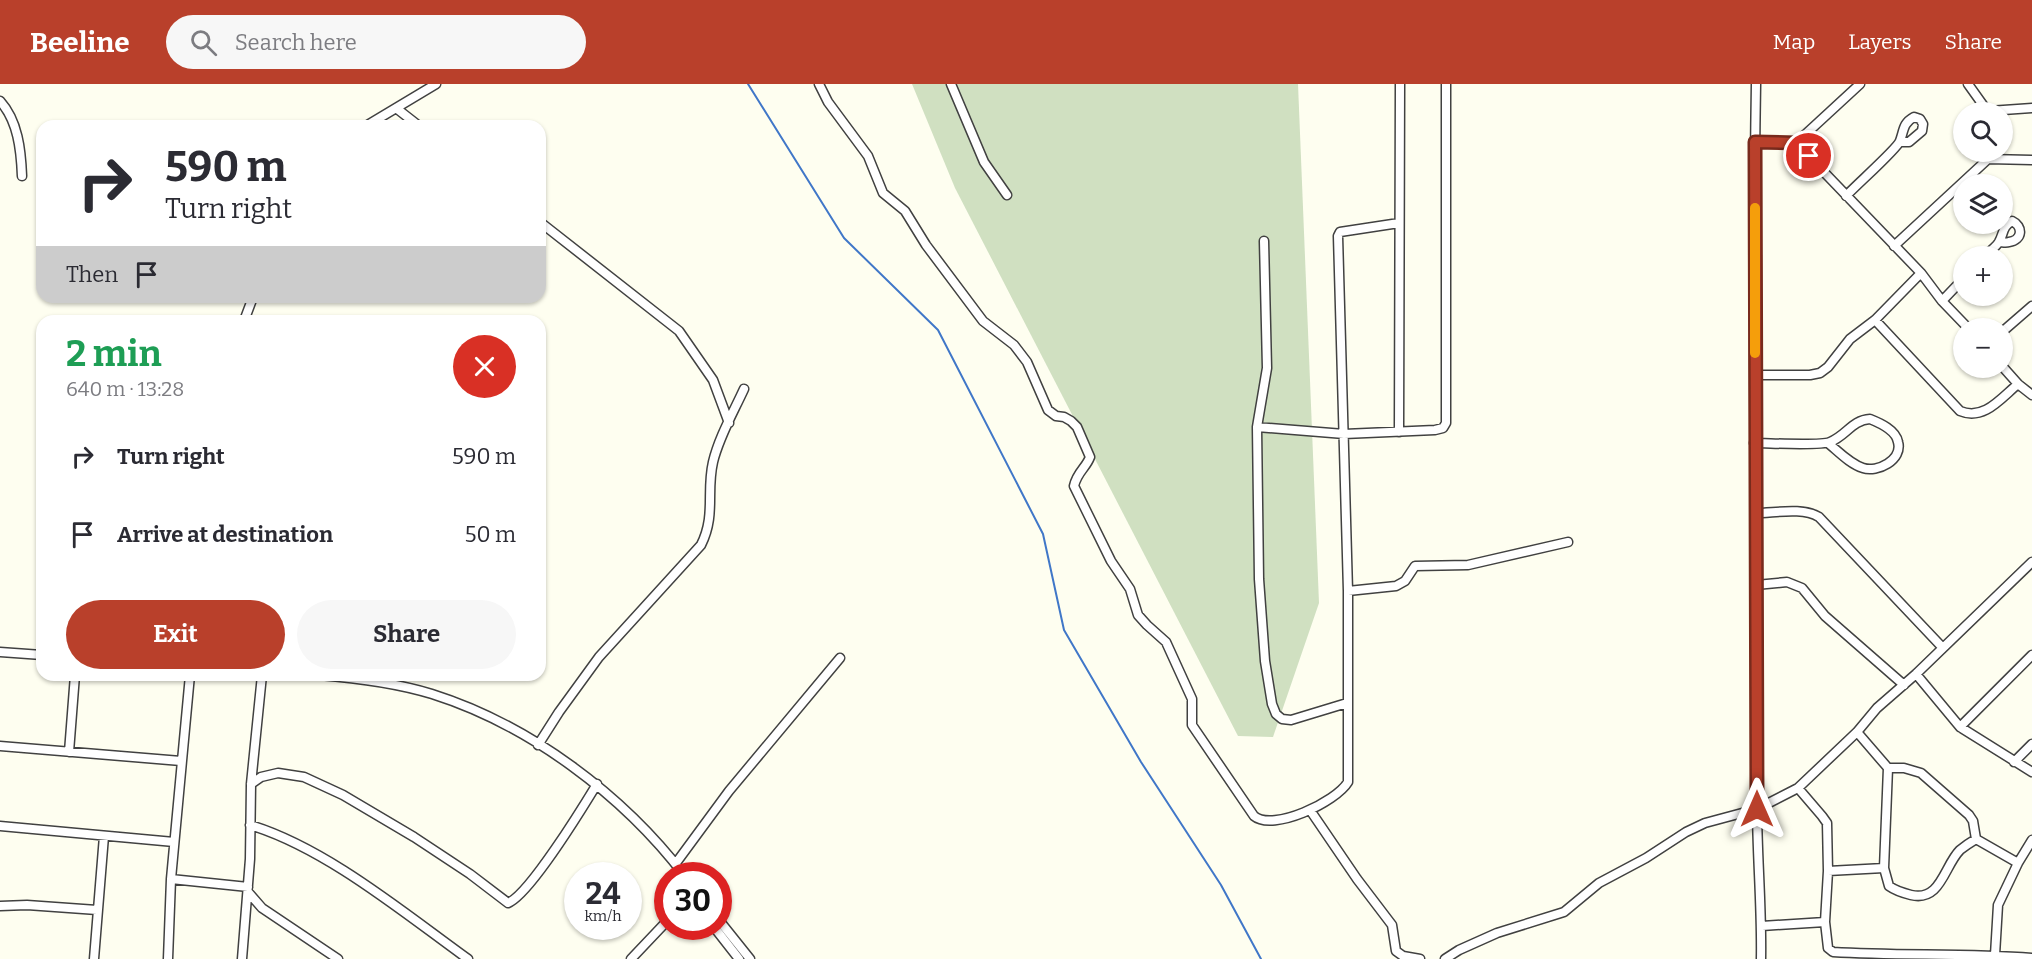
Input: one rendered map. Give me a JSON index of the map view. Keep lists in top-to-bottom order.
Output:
{
  "page": {
    "header": "Beeline",
    "search": "Search here",
    "nav": ["Map", "Layers", "Share"],
    "map_buttons": ["+", "−"],
    "turn": ["590 m", "Turn right"],
    "then": "Then",
    "heading": ["2 min", "640 m · 13:28"],
    "list": [
      {
        "name": "Turn right",
        "value": "590 m"
      },
      {
        "name": "Arrive at destination",
        "value": "50 m"
      }
    ],
    "buttons": ["Exit", "Share"],
    "speed": "24 km/h",
    "limit": "30"
  }
}
